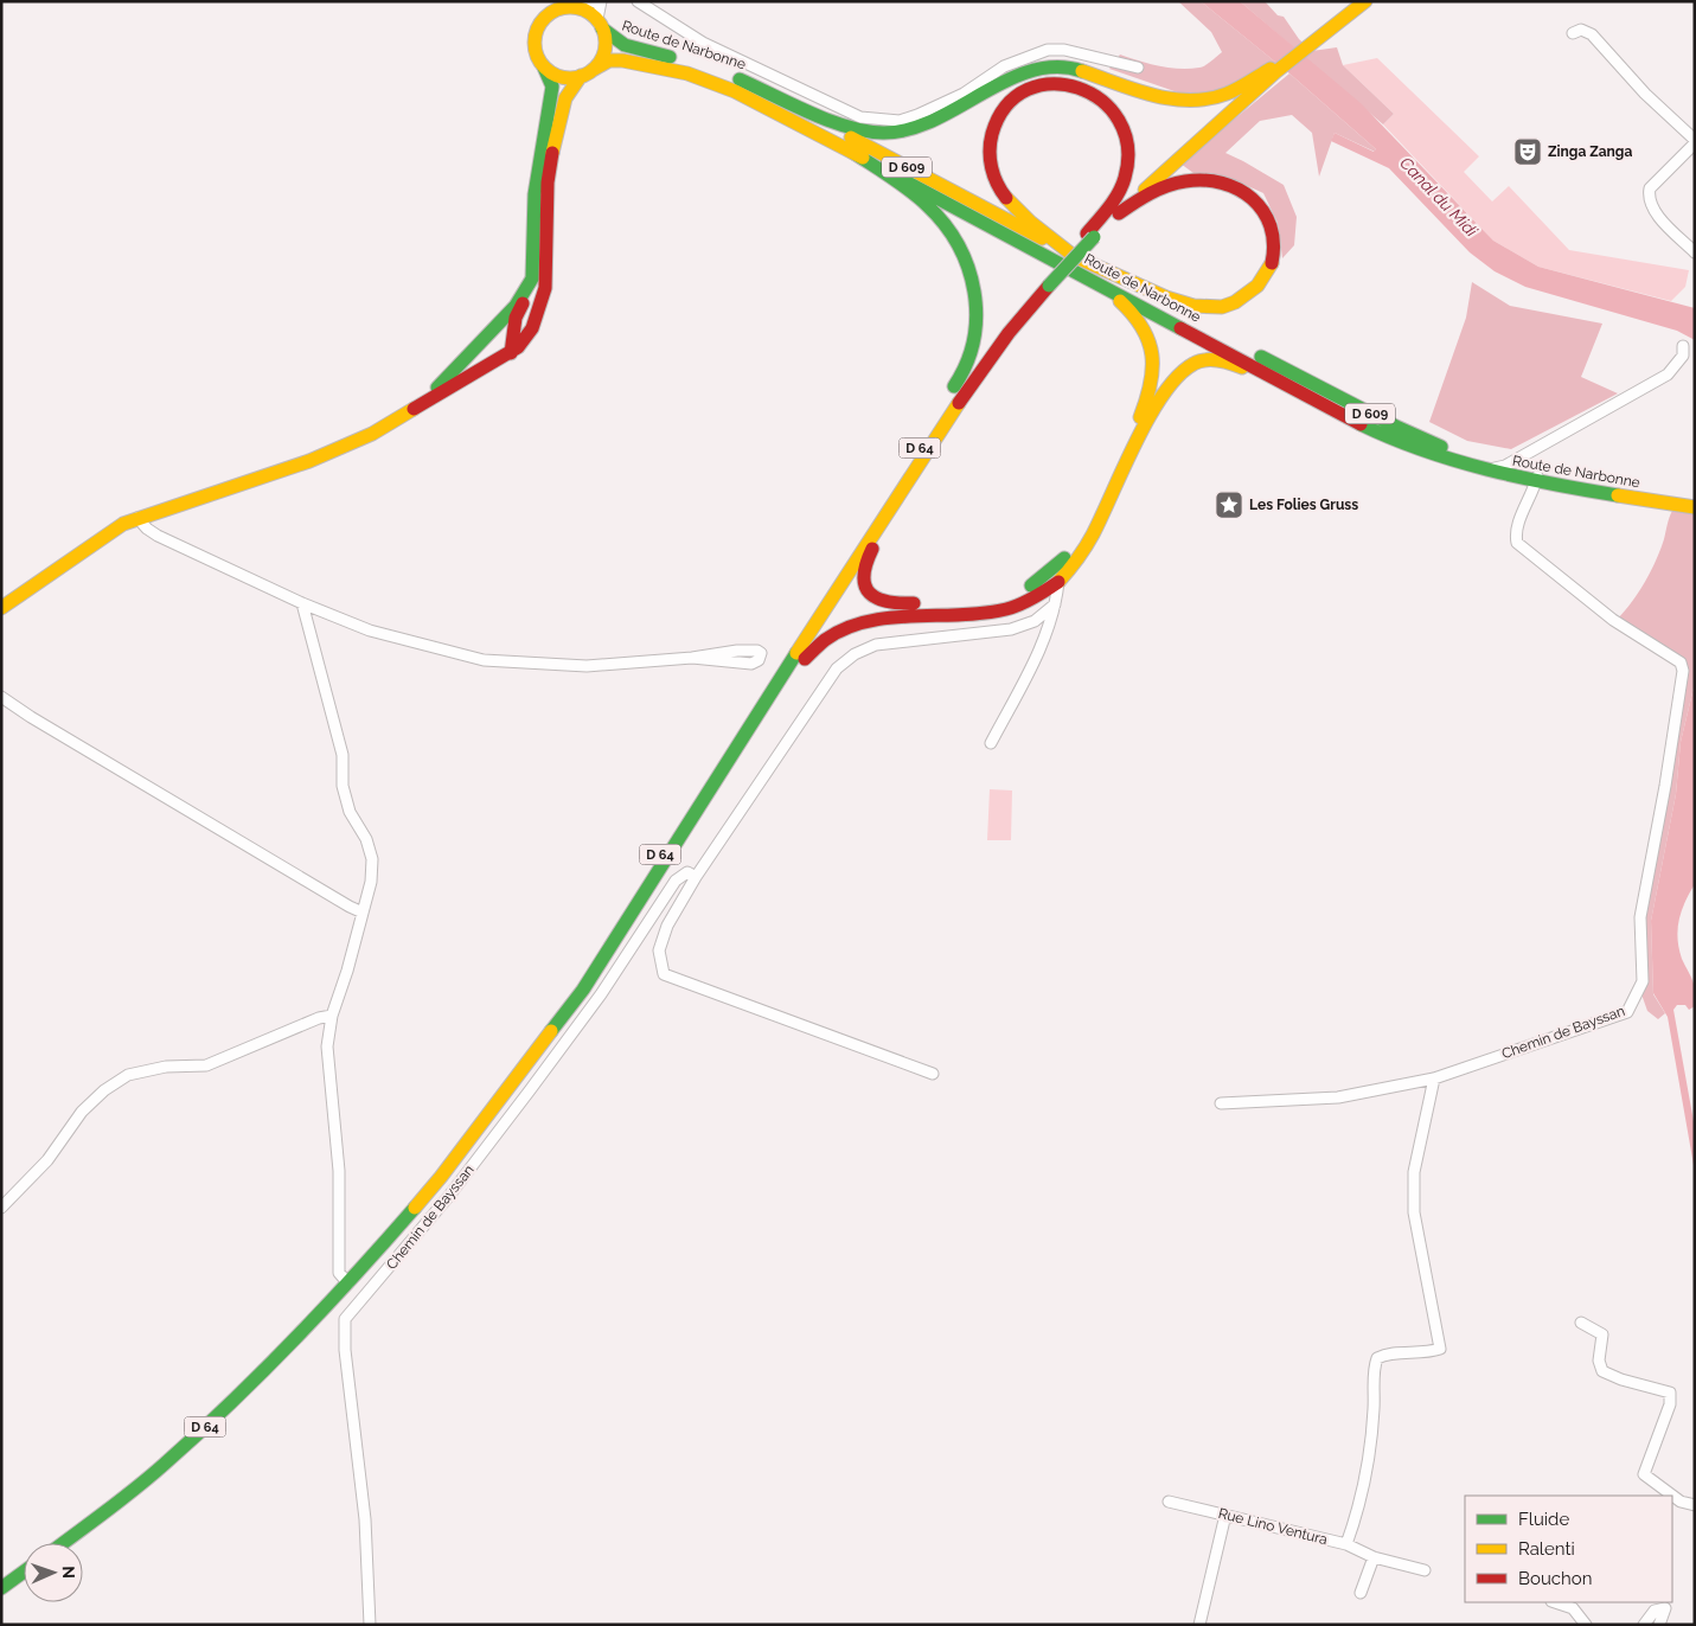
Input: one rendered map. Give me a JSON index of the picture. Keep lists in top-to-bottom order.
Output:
{
  "streets": {
    "main road": ["Route de Narbonne", "D 609", "D 64"],
    "street": ["Chemin de Bayssan", "Rue Lino Ventura"]
  },
  "crossings": [
    ["Route de Narbonne", "Chemin de Bayssan"]
  ],
  "water": ["Canal du Midi"],
  "places": {
    "theatre": ["Zinga Zanga"],
    "place": ["Les Folies Gruss"]
  },
  "legend": ["Fluide", "Ralenti", "Bouchon"],
  "north": "right"
}
